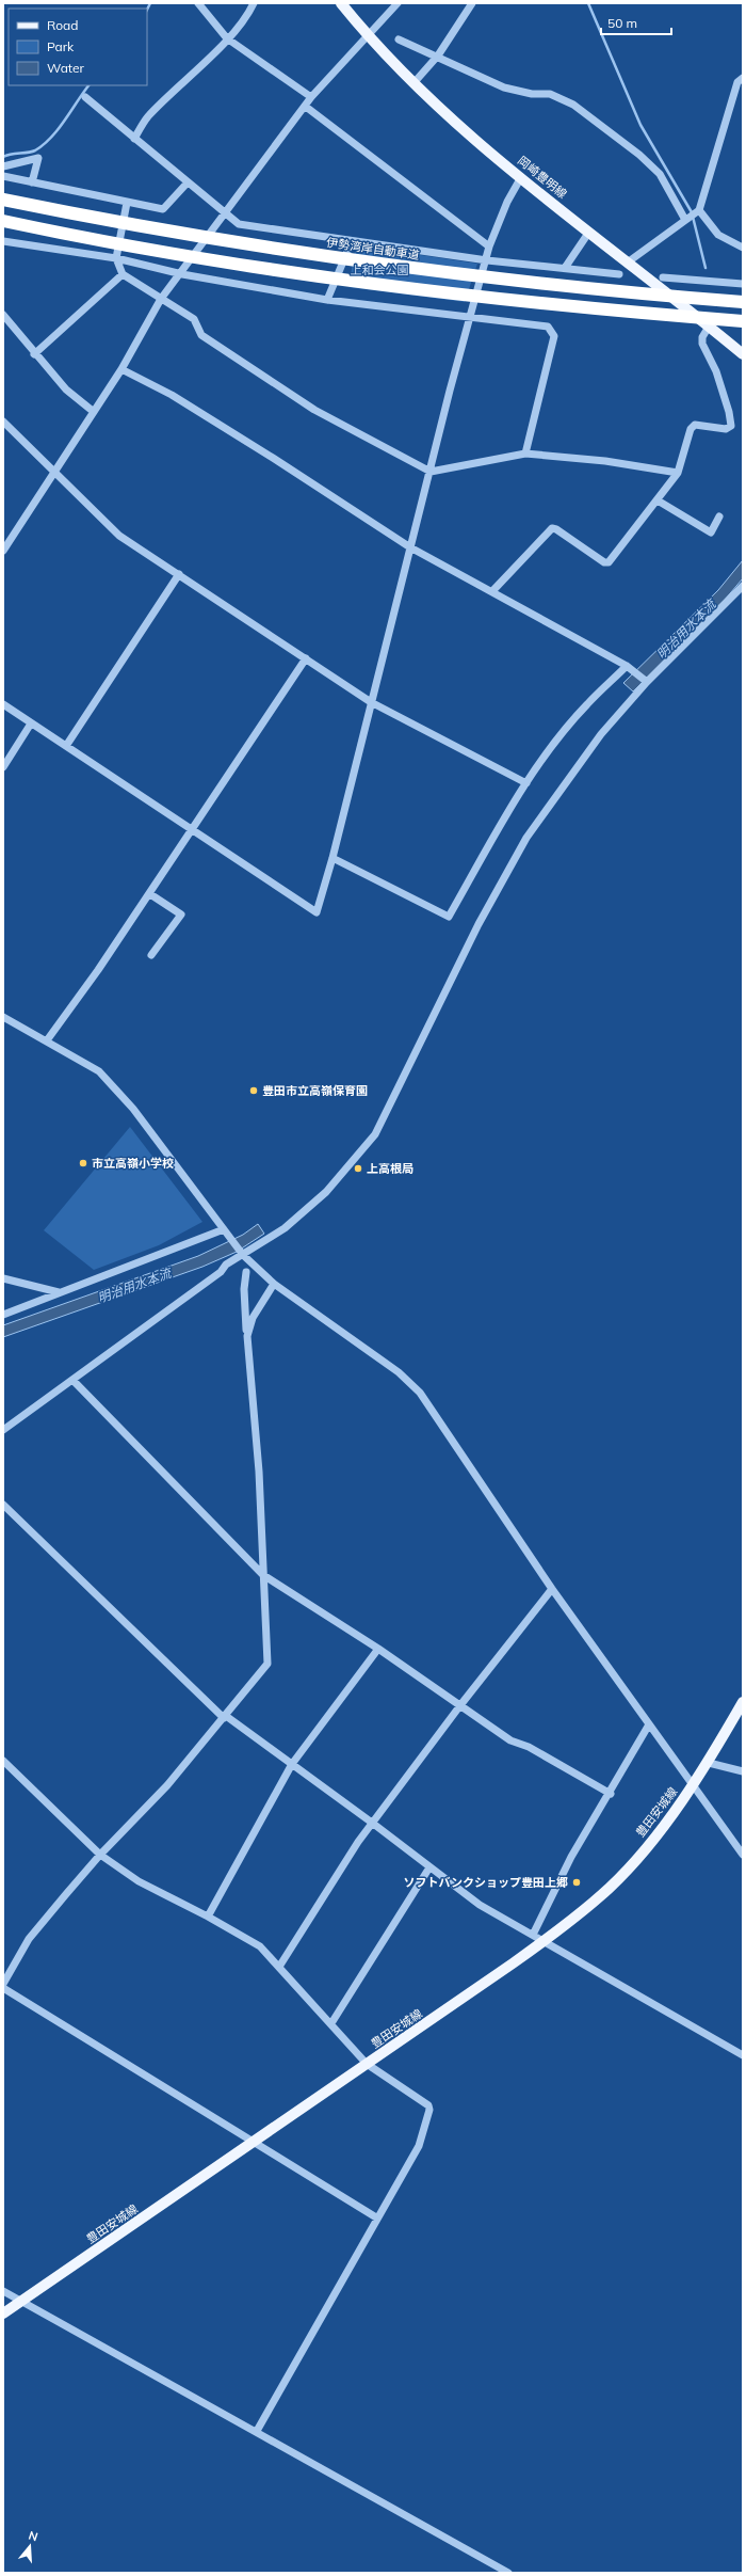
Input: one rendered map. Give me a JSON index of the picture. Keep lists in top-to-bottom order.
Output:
{
  "streets": {
    "highway": ["伊勢湾岸自動車道"],
    "main road": ["岡崎豊明線", "豊田安城線"]
  },
  "water": ["明治用水本流"],
  "parks": ["上和会公園"],
  "places": [
    "豊田市立高嶺保育園",
    "市立高嶺小学校",
    "上高根局",
    "ソフトバンクショップ豊田上郷"
  ],
  "legend": ["Road", "Park", "Water"],
  "scale_bar": "50 m",
  "north": "top"
}
